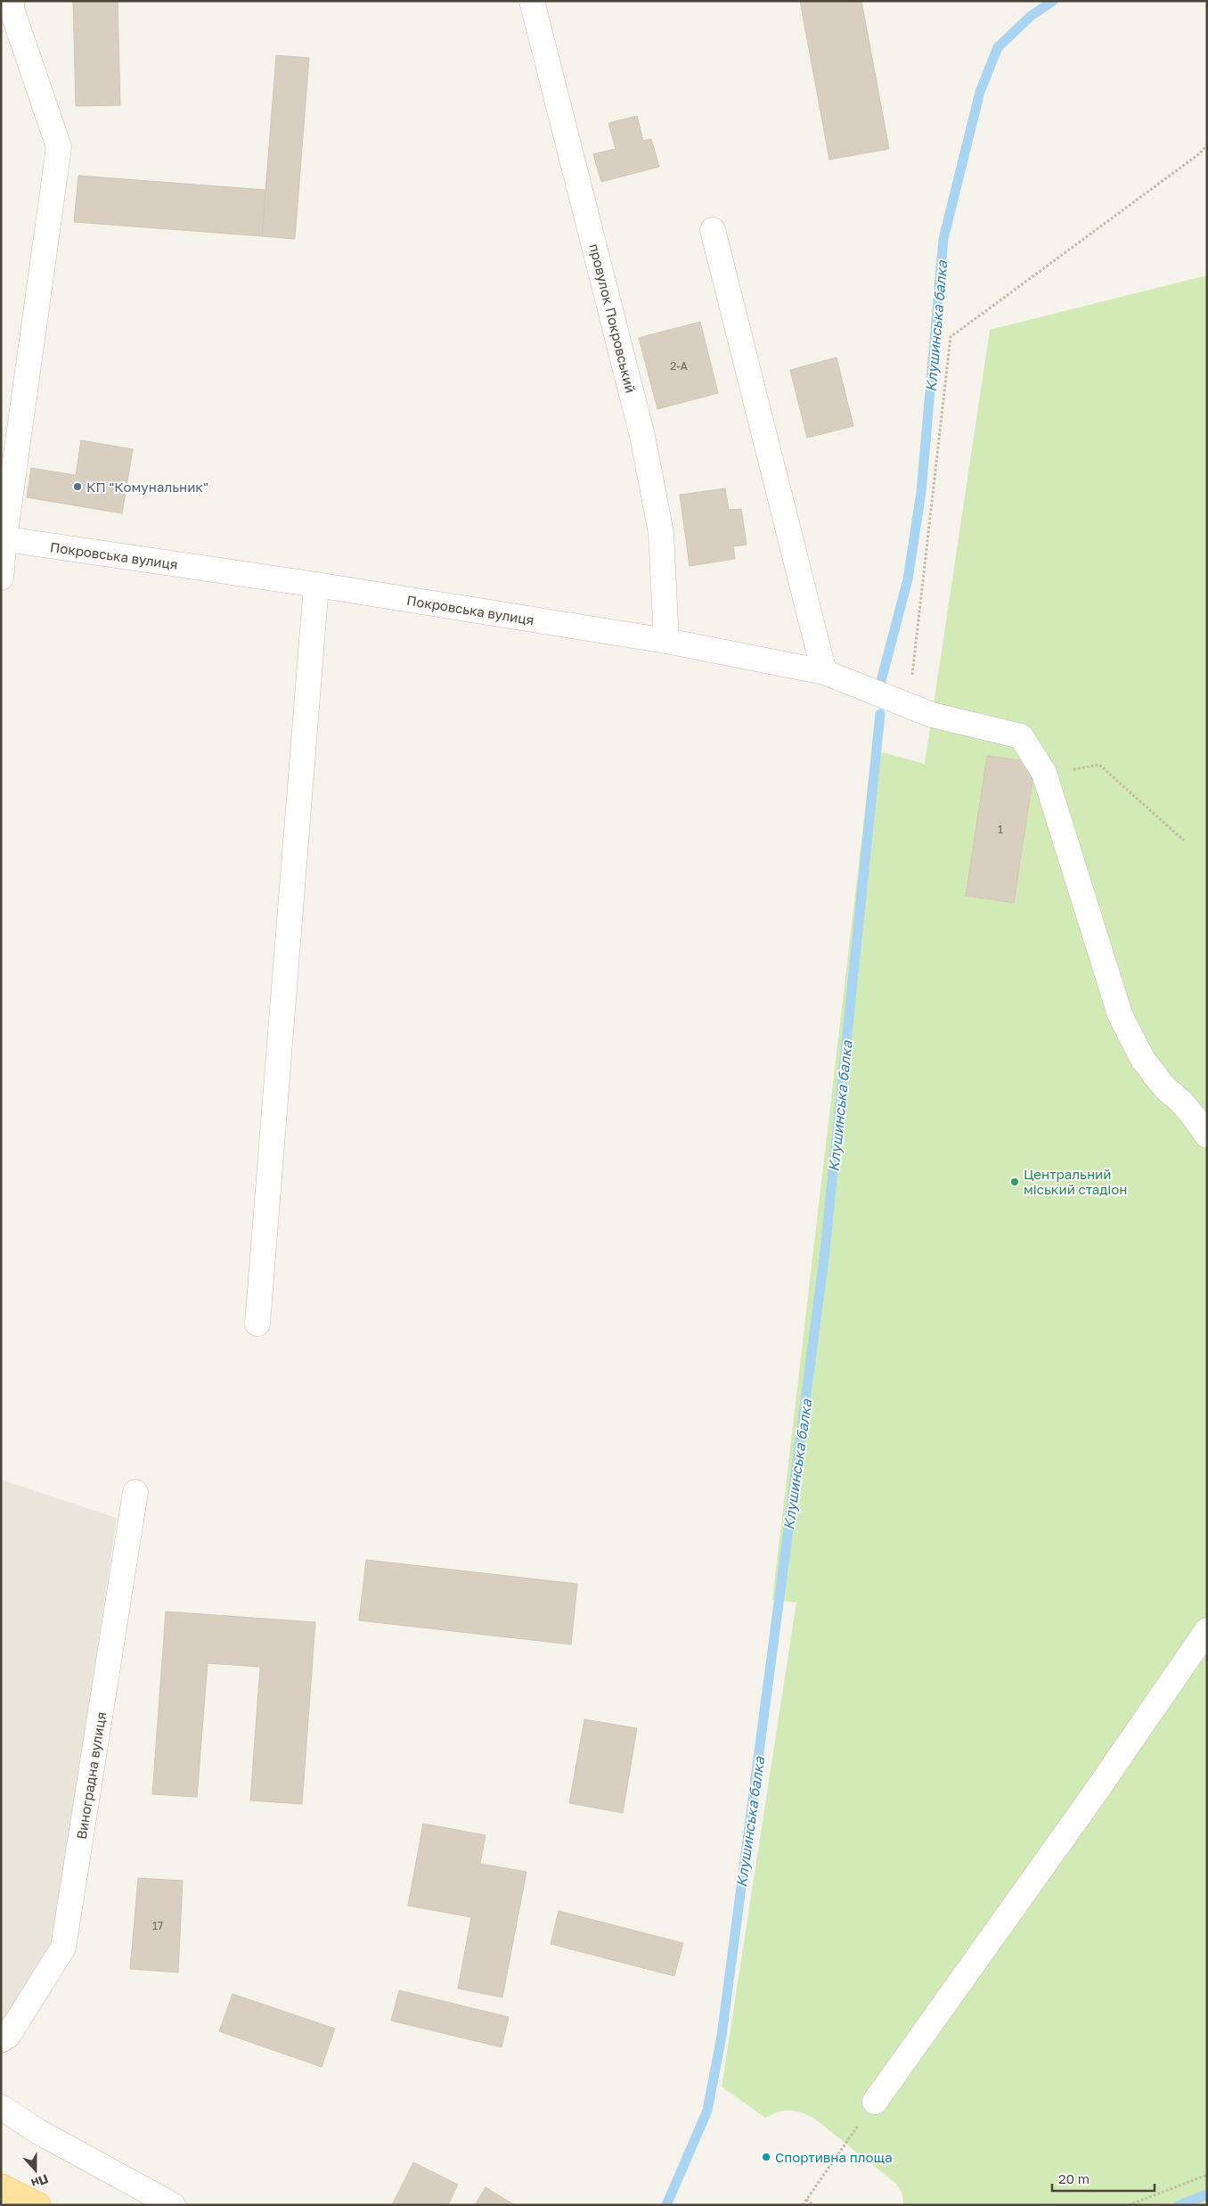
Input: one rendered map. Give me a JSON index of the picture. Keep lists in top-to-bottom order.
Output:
{
  "streets": {
    "street": ["провулок Покровський", "Покровська вулиця", "Виноградна вулиця"]
  },
  "crossings": [
    ["провулок Покровський", "Покровська вулиця"]
  ],
  "water": ["Клушинська балка"],
  "places": ["КП \"Комунальник\"", "Центральний міський стадіон", "Спортивна площа"],
  "house_numbers": ["2-А", "1", "17"],
  "scale_bar": "20 m",
  "north": "bottom"
}
